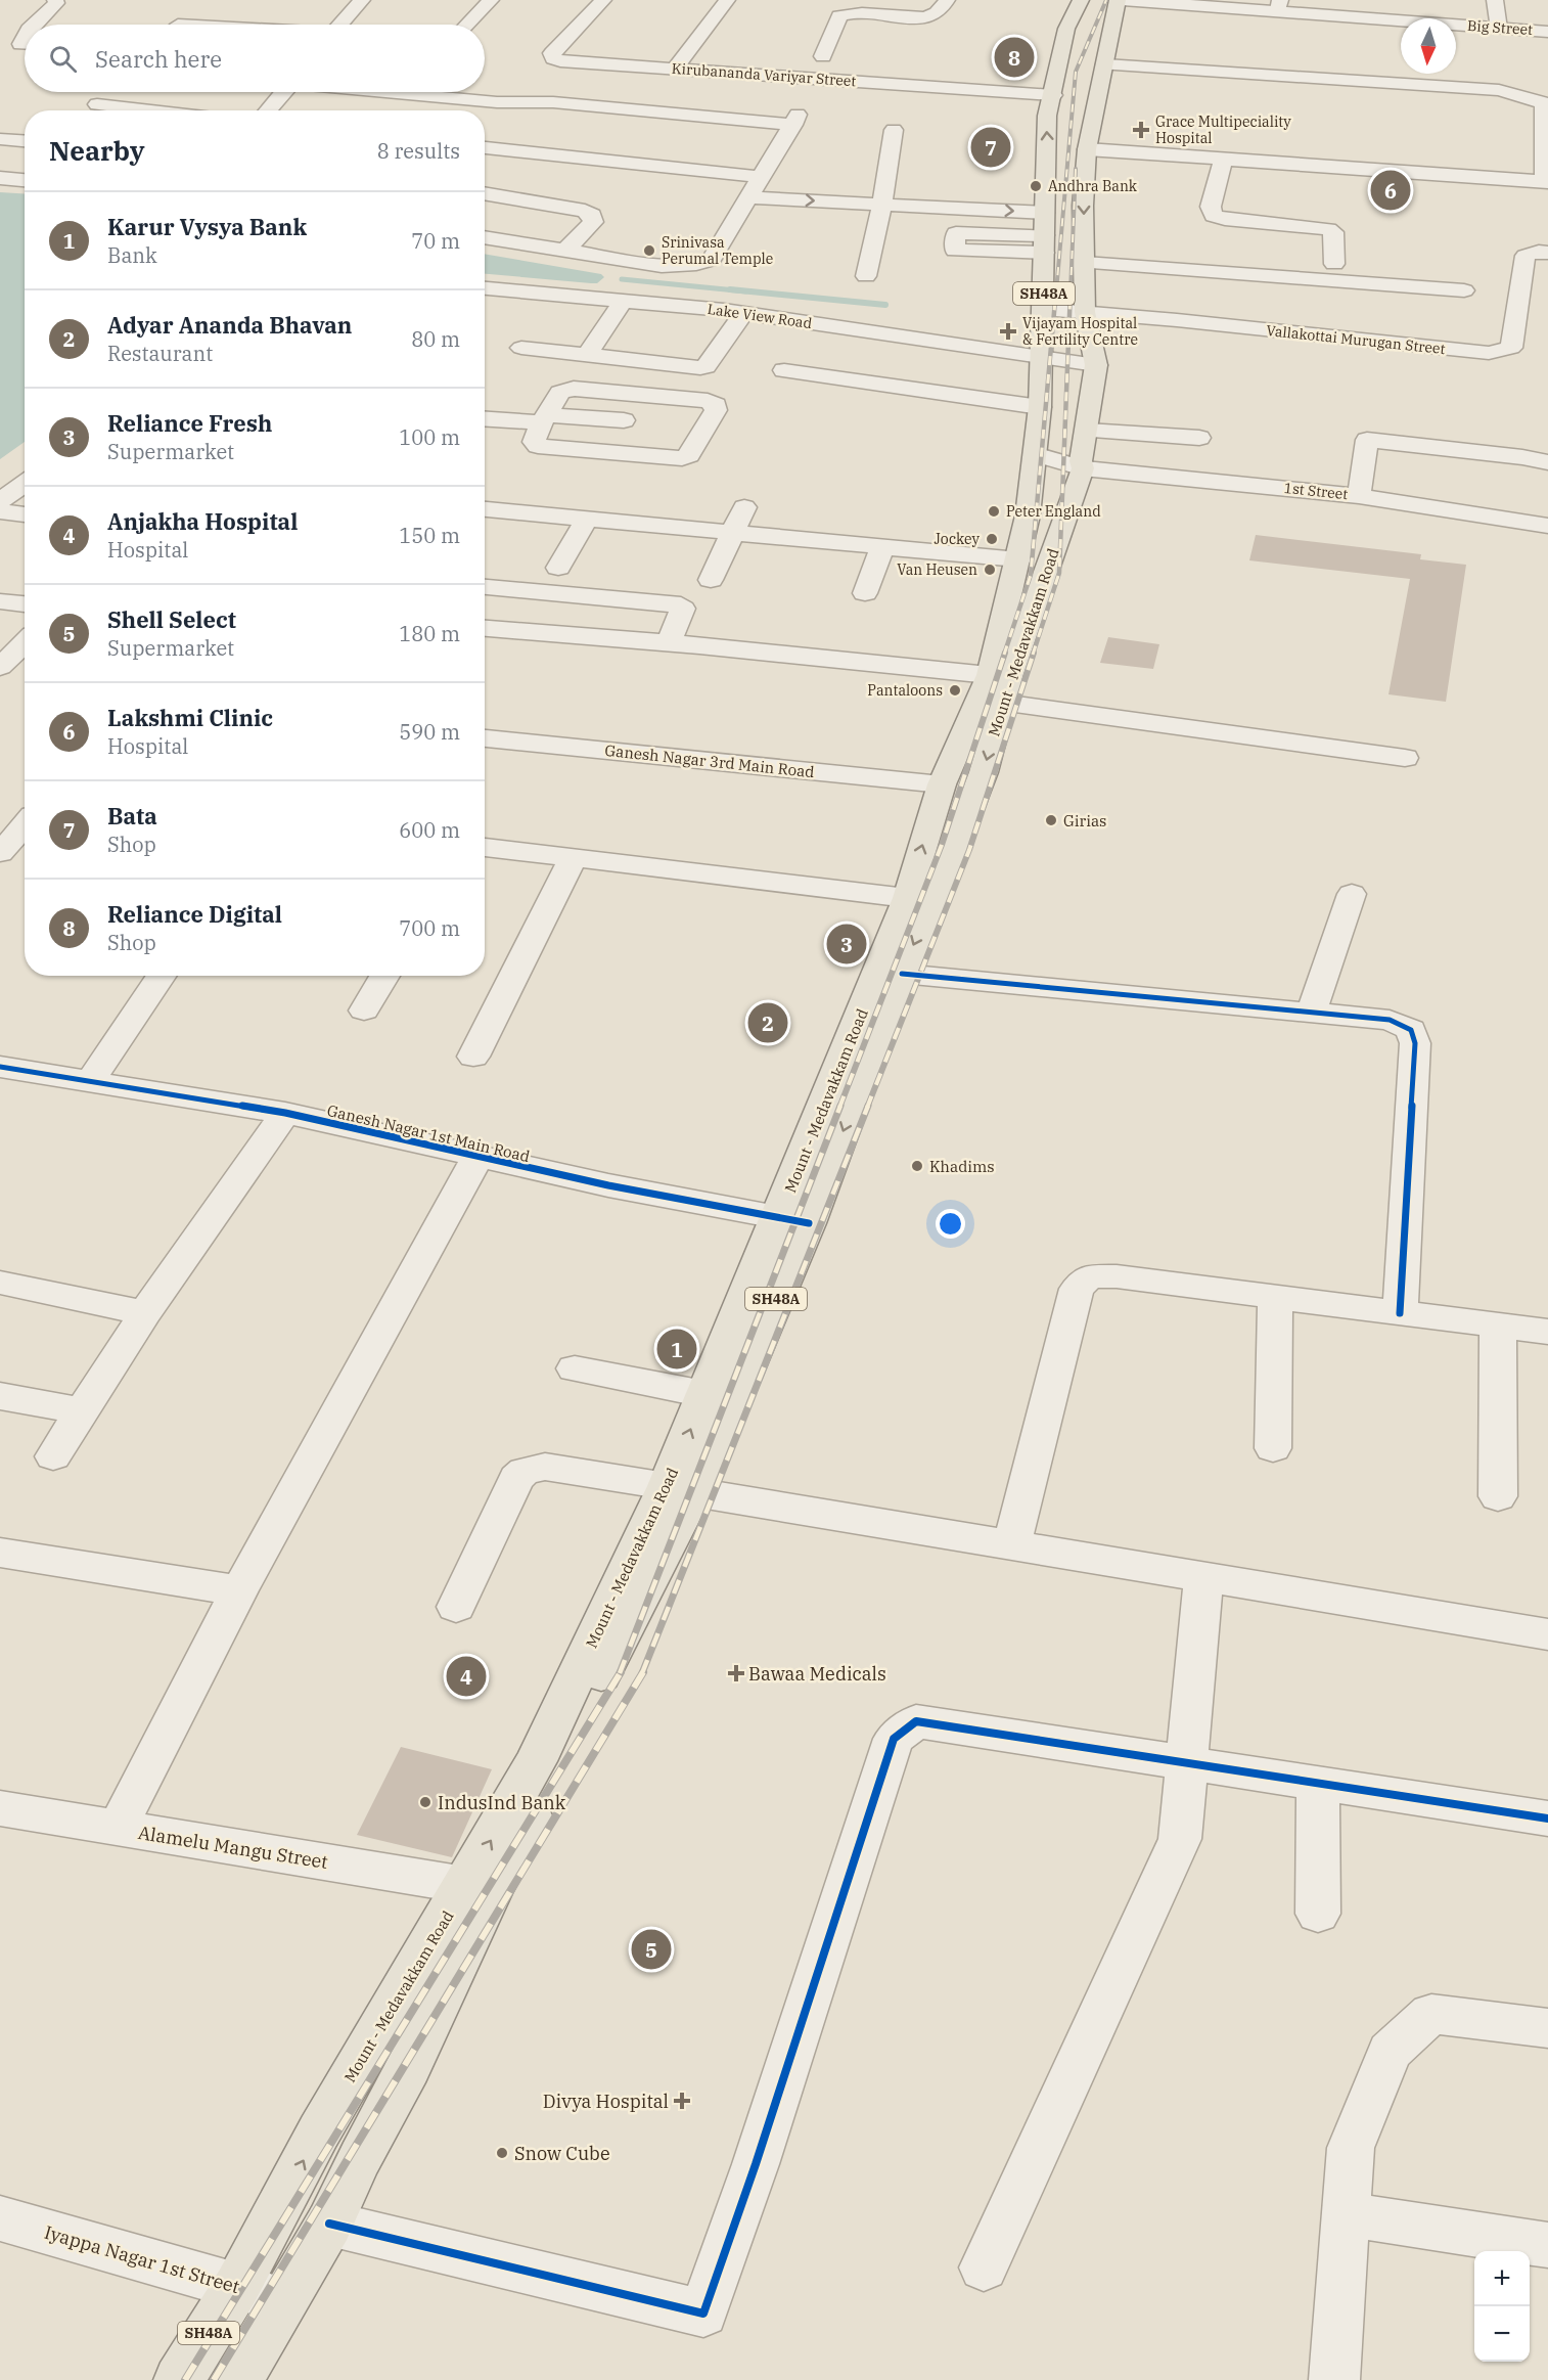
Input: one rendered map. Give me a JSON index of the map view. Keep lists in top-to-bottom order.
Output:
{
  "streets": {
    "main road": ["SH48A", "Mount - Medavakkam Road"],
    "street": [
      "Big Street",
      "Kirubananda Variyar Street",
      "Lake View Road",
      "Vallakottai Murugan Street",
      "1st Street",
      "Ganesh Nagar 3rd Main Road",
      "Ganesh Nagar 1st Main Road",
      "Alamelu Mangu Street",
      "Iyappa Nagar 1st Street"
    ]
  },
  "crossings": [
    ["Big Street", "Mount - Medavakkam Road"],
    ["Kirubananda Variyar Street", "Mount - Medavakkam Road"],
    ["Lake View Road", "Mount - Medavakkam Road"],
    ["Vallakottai Murugan Street", "Mount - Medavakkam Road"],
    ["1st Street", "Mount - Medavakkam Road"],
    ["Mount - Medavakkam Road", "Ganesh Nagar 3rd Main Road"],
    ["Mount - Medavakkam Road", "Ganesh Nagar 1st Main Road"],
    ["Mount - Medavakkam Road", "Alamelu Mangu Street"],
    ["Mount - Medavakkam Road", "Iyappa Nagar 1st Street"]
  ],
  "places": {
    "health": [
      "Grace Multipeciality Hospital",
      "Vijayam Hospital & Fertility Centre",
      "Bawaa Medicals",
      "Divya Hospital"
    ],
    "other": [
      "Andhra Bank",
      "Srinivasa Perumal Temple",
      "Peter England",
      "Jockey",
      "Van Heusen",
      "Pantaloons",
      "Girias",
      "Khadims",
      "IndusInd Bank",
      "Snow Cube"
    ]
  },
  "north": "bottom",
  "page": {
    "search": "Search here",
    "pins": [
      "8",
      "7",
      "6",
      "3",
      "2",
      "1",
      "4",
      "5"
    ],
    "heading": ["Nearby", "8 results"],
    "list": [
      {
        "mark": "1",
        "name": "Karur Vysya Bank",
        "note": "Bank",
        "value": "70 m"
      },
      {
        "mark": "2",
        "name": "Adyar Ananda Bhavan",
        "note": "Restaurant",
        "value": "80 m"
      },
      {
        "mark": "3",
        "name": "Reliance Fresh",
        "note": "Supermarket",
        "value": "100 m"
      },
      {
        "mark": "4",
        "name": "Anjakha Hospital",
        "note": "Hospital",
        "value": "150 m"
      },
      {
        "mark": "5",
        "name": "Shell Select",
        "note": "Supermarket",
        "value": "180 m"
      },
      {
        "mark": "6",
        "name": "Lakshmi Clinic",
        "note": "Hospital",
        "value": "590 m"
      },
      {
        "mark": "7",
        "name": "Bata",
        "note": "Shop",
        "value": "600 m"
      },
      {
        "mark": "8",
        "name": "Reliance Digital",
        "note": "Shop",
        "value": "700 m"
      }
    ],
    "map_buttons": ["+", "−"]
  }
}
